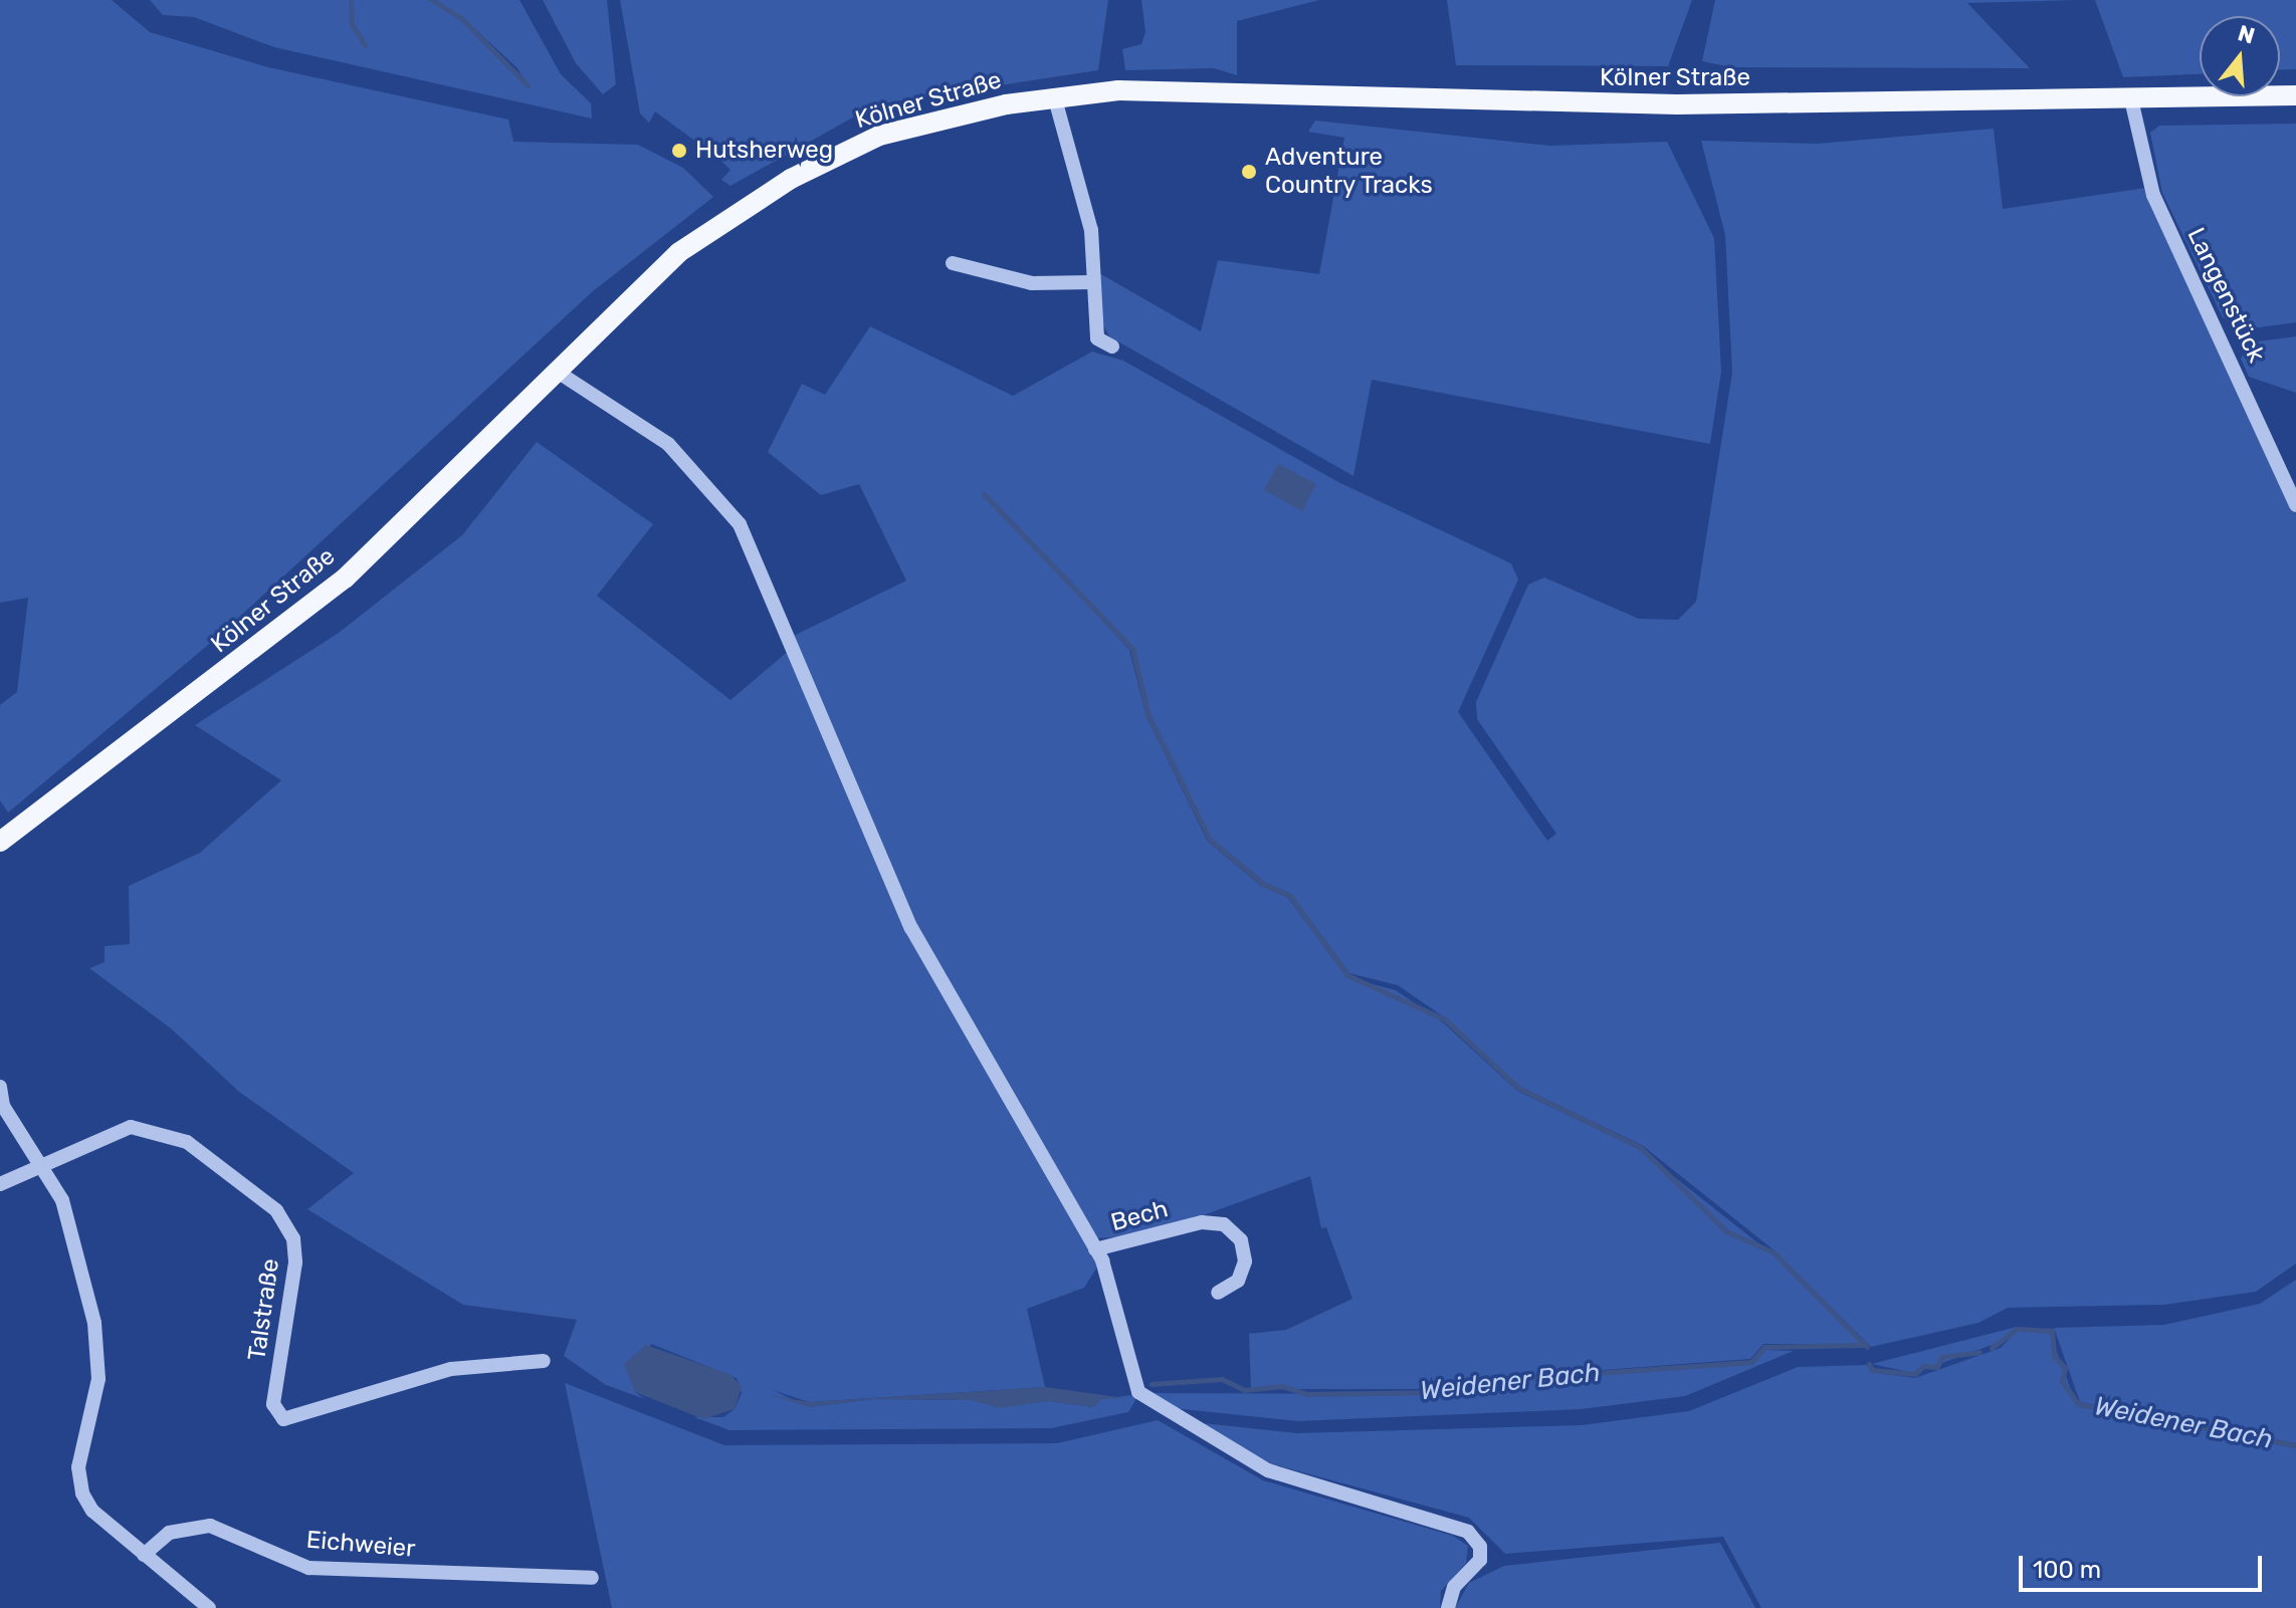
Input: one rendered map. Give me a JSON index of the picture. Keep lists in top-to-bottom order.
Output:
{
  "streets": {
    "main road": ["Kölner Straße"],
    "street": [
      "Langenstück",
      "Bech",
      "Talstraße",
      "Eichweier"
    ]
  },
  "crossings": [
    ["Kölner Straße", "Langenstück"]
  ],
  "water": ["Weidener Bach"],
  "places": ["Hutsherweg", "Adventure Country Tracks"],
  "scale_bar": "100 m",
  "north": "top"
}
